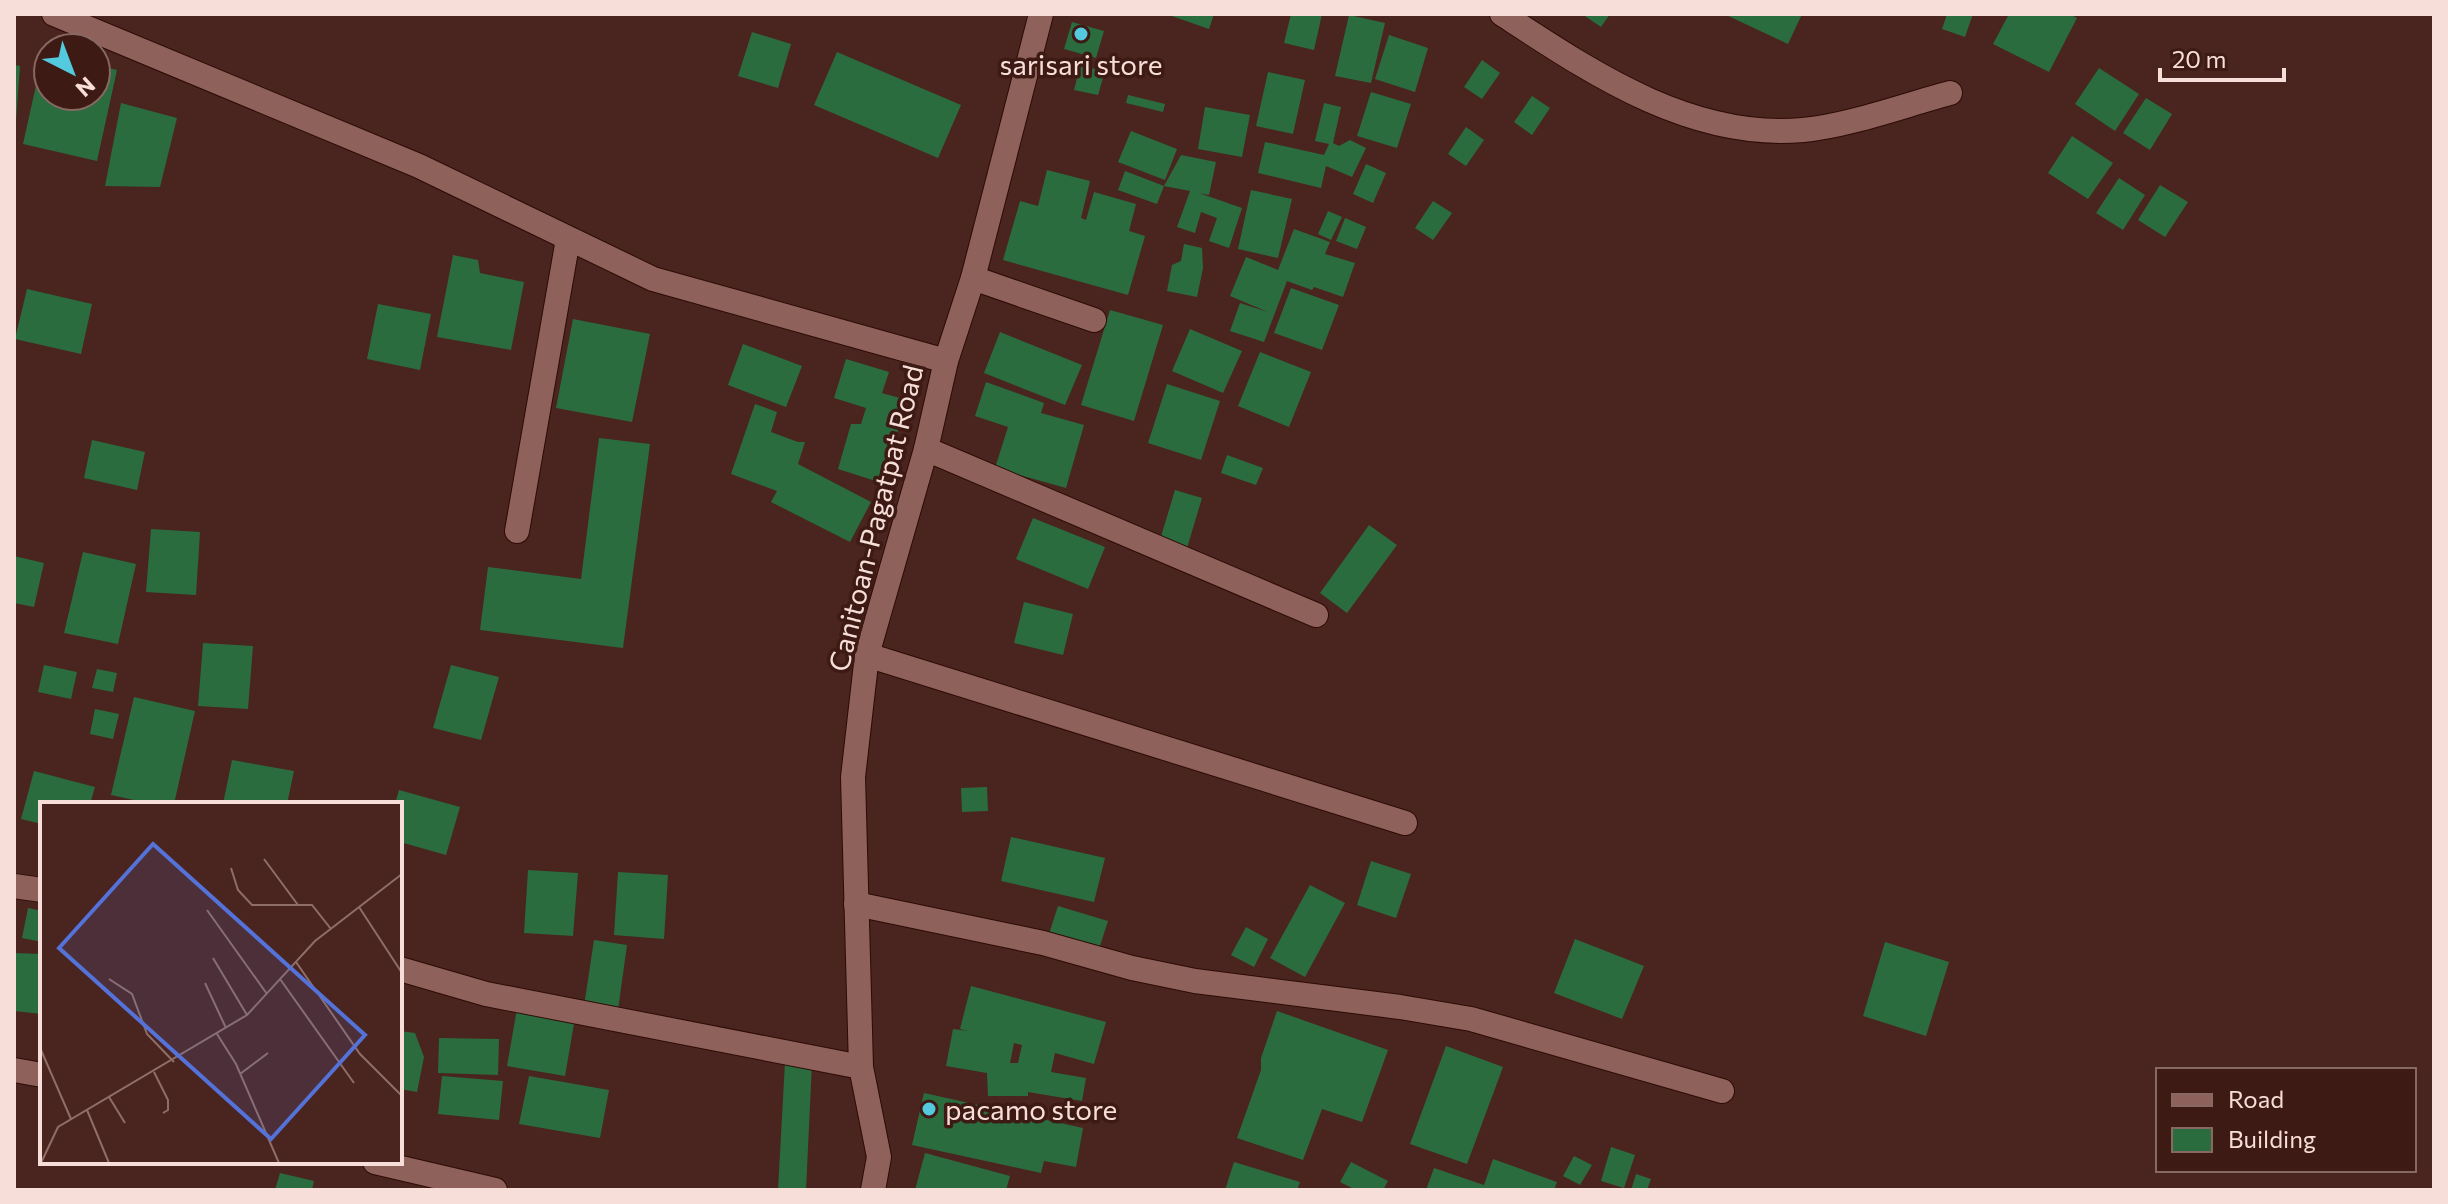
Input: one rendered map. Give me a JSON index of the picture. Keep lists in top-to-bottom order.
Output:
{
  "streets": {
    "street": ["Canitoan-Pagatpat Road"]
  },
  "places": ["sarisari store", "pacamo store"],
  "legend": ["Road", "Building"],
  "scale_bar": "20 m",
  "north": "bottom right"
}
